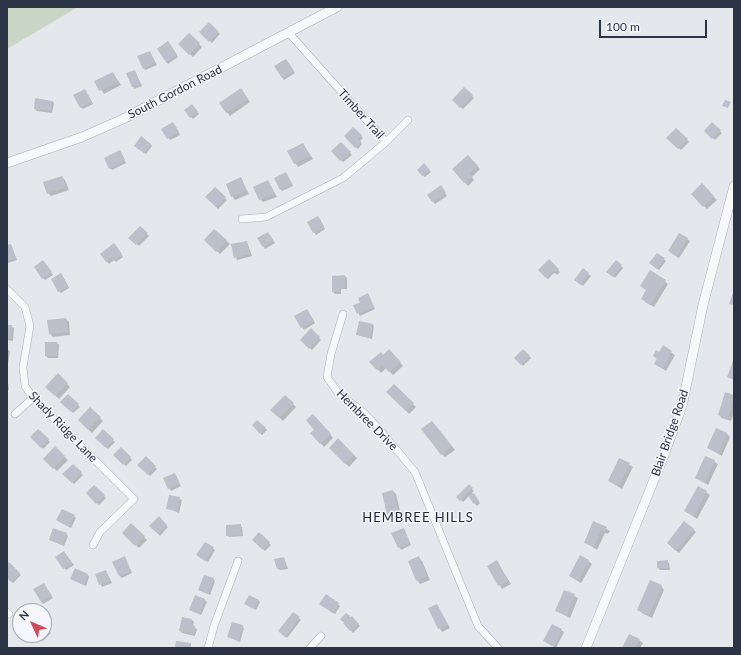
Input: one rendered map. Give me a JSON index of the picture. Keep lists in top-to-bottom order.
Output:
{
  "streets": {
    "street": [
      "South Gordon Road",
      "Timber Trail",
      "Hembree Drive",
      "Shady Ridge Lane",
      "Blair Bridge Road"
    ]
  },
  "crossings": [
    ["South Gordon Road", "Timber Trail"]
  ],
  "districts": ["HEMBREE HILLS"],
  "scale_bar": "100 m",
  "north": "top left"
}
